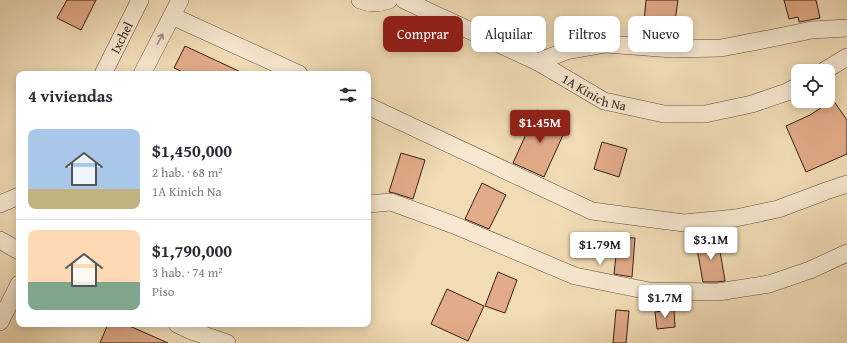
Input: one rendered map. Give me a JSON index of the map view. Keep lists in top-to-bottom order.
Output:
{
  "streets": {
    "street": ["Ixchel", "1A Kinich Na"]
  },
  "page": {
    "chip": [
      "Comprar",
      "Alquilar",
      "Filtros",
      "Nuevo"
    ],
    "heading": "4 viviendas",
    "price": [
      "$1.45M",
      "$3.1M",
      "$1.79M",
      "$1.7M"
    ],
    "list": [
      {
        "name": "$1,450,000",
        "note": "2 hab. · 68 m² · 1A Kinich Na"
      },
      {
        "name": "$1,790,000",
        "note": "3 hab. · 74 m² · Piso"
      }
    ]
  }
}
